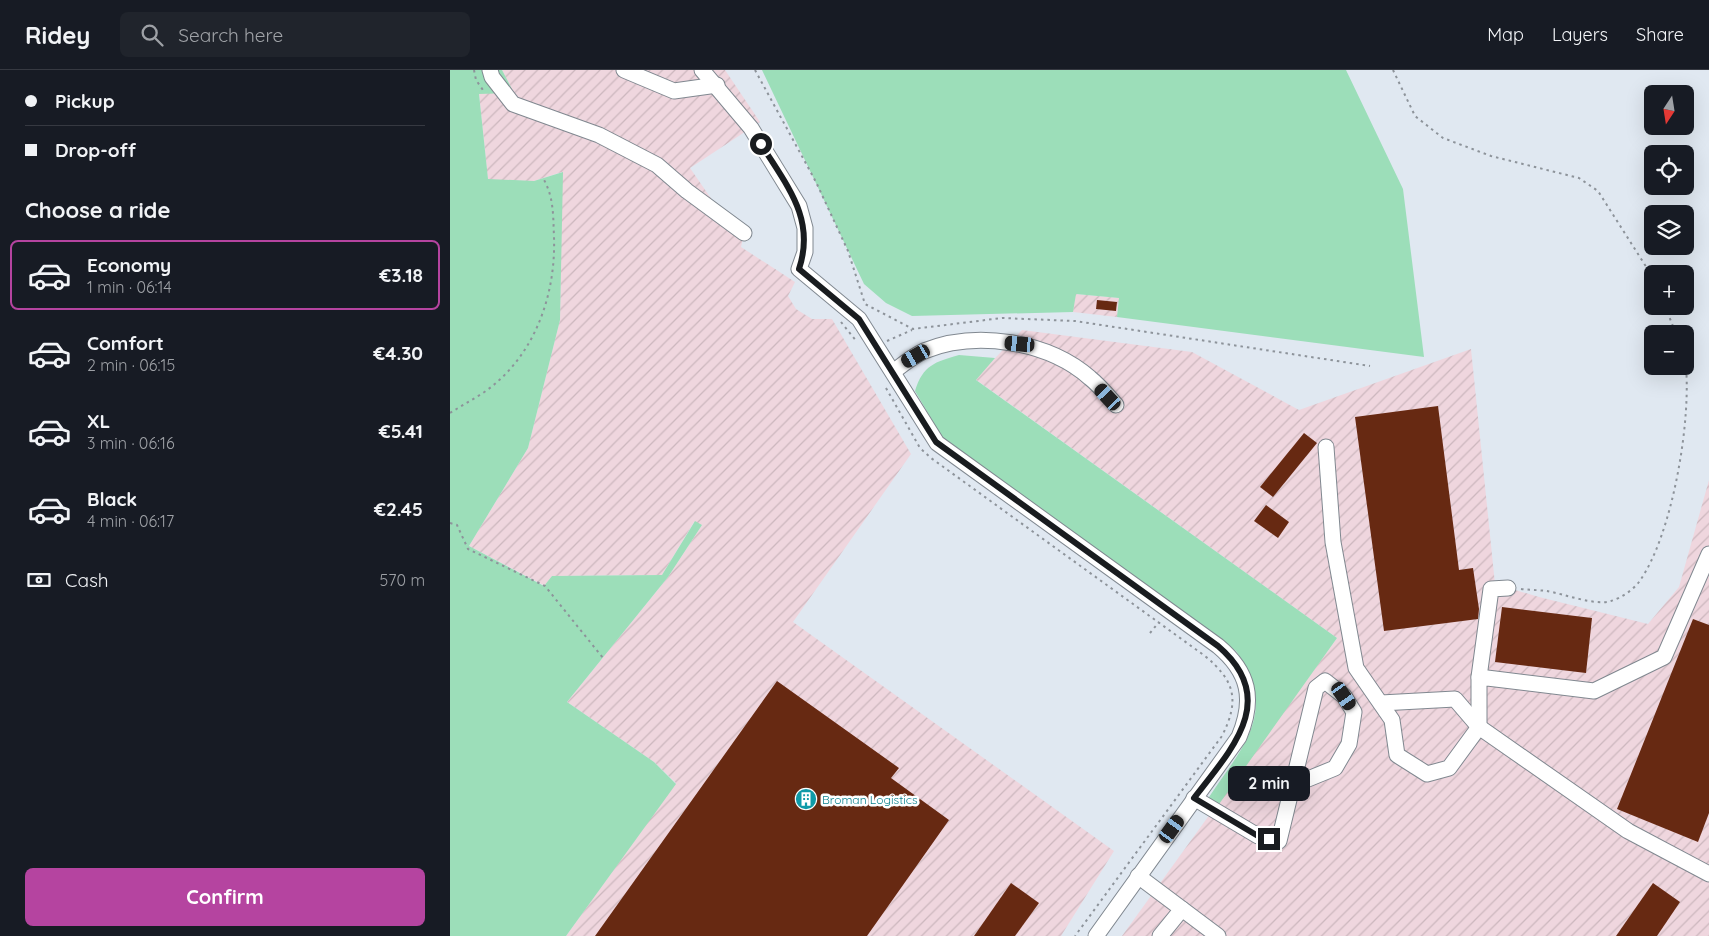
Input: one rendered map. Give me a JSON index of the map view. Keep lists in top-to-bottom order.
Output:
{
  "places": {
    "building": ["Broman Logistics"]
  },
  "north": "bottom",
  "page": {
    "header": "Ridey",
    "search": "Search here",
    "nav": ["Map", "Layers", "Share"],
    "banner": ["Pickup", "Drop-off"],
    "map_buttons": ["+", "−"],
    "heading": "Choose a ride",
    "list": [
      {
        "name": "Economy",
        "note": "1 min · 06:14",
        "value": "€3.18"
      },
      {
        "name": "Comfort",
        "note": "2 min · 06:15",
        "value": "€4.30"
      },
      {
        "name": "XL",
        "note": "3 min · 06:16",
        "value": "€5.41"
      },
      {
        "name": "Black",
        "note": "4 min · 06:17",
        "value": "€2.45"
      }
    ],
    "pay": ["Cash", "570 m"],
    "bubble": "2 min",
    "buttons": "Confirm"
  }
}
